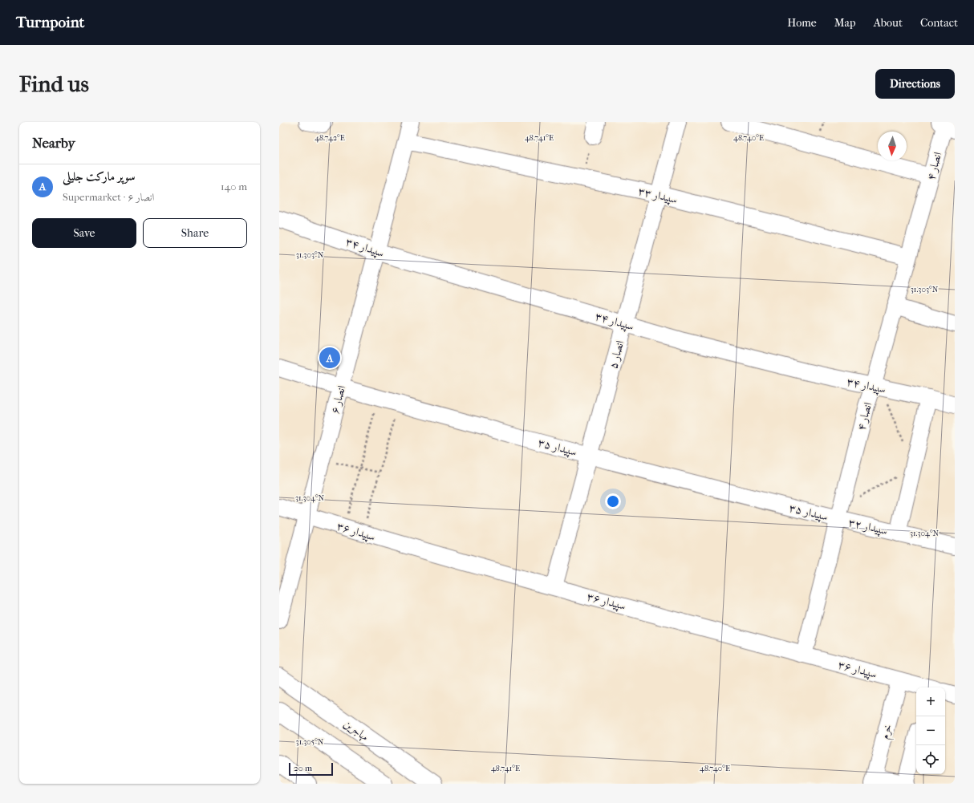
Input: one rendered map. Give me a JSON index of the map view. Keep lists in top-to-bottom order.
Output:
{
  "streets": {
    "main road": ["مهاجرین"],
    "street": [
      "انصار ۴",
      "سپیدار ۳۳",
      "سپیدار ۳۴",
      "انصار ۵",
      "انصار ۶",
      "سپیدار ۳۵",
      "سپیدار ۳۲",
      "سپیدار ۳۶",
      "خرم"
    ]
  },
  "crossings": [
    ["انصار ۴", "سپیدار ۳۳"],
    ["انصار ۴", "سپیدار ۳۴"],
    ["انصار ۴", "سپیدار ۳۵"],
    ["انصار ۴", "سپیدار ۳۲"],
    ["انصار ۴", "سپیدار ۳۶"],
    ["سپیدار ۳۳", "انصار ۵"],
    ["سپیدار ۳۳", "انصار ۶"],
    ["سپیدار ۳۴", "انصار ۵"],
    ["سپیدار ۳۴", "انصار ۶"],
    ["انصار ۵", "سپیدار ۳۵"],
    ["انصار ۵", "سپیدار ۳۶"],
    ["انصار ۶", "سپیدار ۳۵"],
    ["انصار ۶", "سپیدار ۳۶"],
    ["سپیدار ۳۵", "سپیدار ۳۲"],
    ["سپیدار ۳۶", "خرم"]
  ],
  "scale_bar": "20 m",
  "north": "bottom",
  "page": {
    "header": "Turnpoint",
    "nav": [
      "Home",
      "Map",
      "About",
      "Contact"
    ],
    "buttons": [
      "Directions",
      ["Save", "Share"]
    ],
    "title": "Find us",
    "heading": "Nearby",
    "list": [
      {
        "mark": "A",
        "name": "سوپر مارکت جلیلی",
        "note": "Supermarket · انصار ۶",
        "value": "140 m"
      }
    ],
    "pins": "A",
    "map_buttons": ["+", "−"],
    "scale": "20 m"
  },
  "coordinates": [
    "48.742°E",
    "48.741°E",
    "48.740°E",
    "31.303°N",
    "31.304°N",
    "31.305°N"
  ]
}
